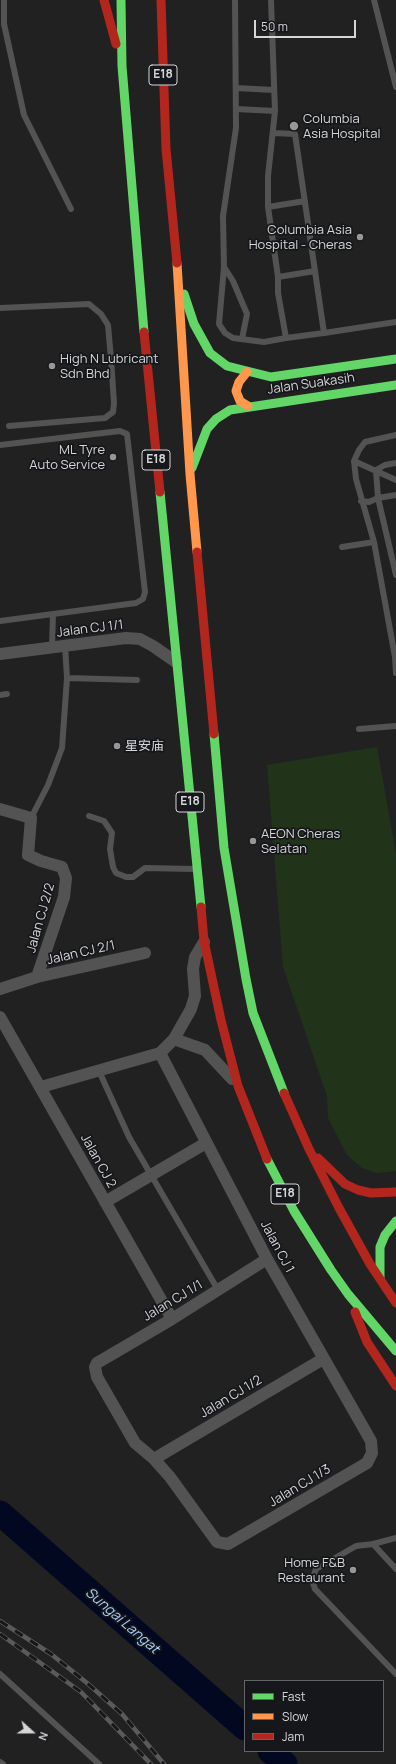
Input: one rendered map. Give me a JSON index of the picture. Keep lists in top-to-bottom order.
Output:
{
  "streets": {
    "main road": ["E18", "Jalan Suakasih"],
    "street": [
      "Jalan CJ 1/1",
      "Jalan CJ 2/2",
      "Jalan CJ 2/1",
      "Jalan CJ 2",
      "Jalan CJ 1",
      "Jalan CJ 1/2",
      "Jalan CJ 1/3"
    ]
  },
  "crossings": [
    ["E18", "Jalan Suakasih"],
    ["E18", "Jalan CJ 1/1"],
    ["Jalan CJ 1/1", "Jalan CJ 2"],
    ["Jalan CJ 1/1", "Jalan CJ 1"],
    ["Jalan CJ 1/1", "Jalan CJ 1/2"],
    ["Jalan CJ 1/1", "Jalan CJ 1/3"],
    ["Jalan CJ 2/2", "Jalan CJ 2/1"],
    ["Jalan CJ 1", "Jalan CJ 1/2"],
    ["Jalan CJ 1", "Jalan CJ 1/3"],
    ["Jalan CJ 1/2", "Jalan CJ 1/3"]
  ],
  "water": ["Sungai Langat"],
  "places": [
    "Columbia Asia Hospital",
    "Columbia Asia Hospital - Cheras",
    "High N Lubricant Sdn Bhd",
    "ML Tyre Auto Service",
    "星安庙",
    "AEON Cheras Selatan",
    "Home F&B Restaurant"
  ],
  "legend": ["Fast", "Slow", "Jam"],
  "scale_bar": "50 m",
  "north": "right"
}
